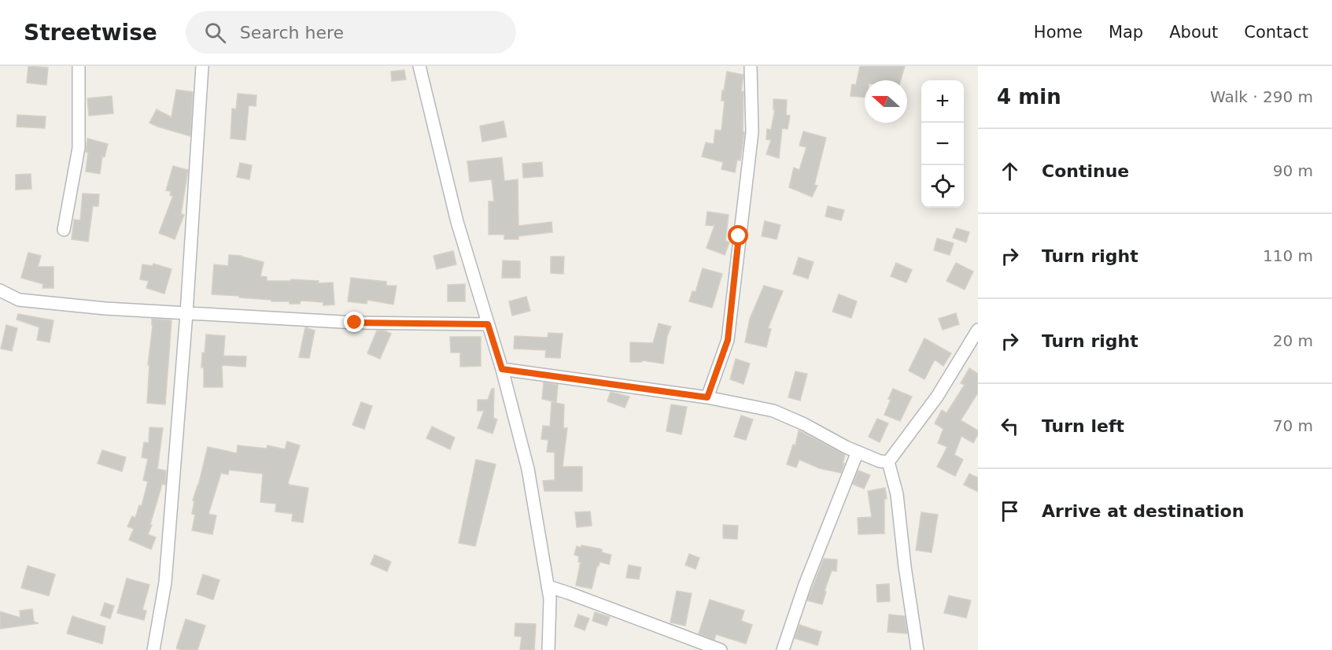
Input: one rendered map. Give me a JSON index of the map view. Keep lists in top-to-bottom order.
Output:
{
  "north": "left",
  "page": {
    "header": "Streetwise",
    "search": "Search here",
    "nav": [
      "Home",
      "Map",
      "About",
      "Contact"
    ],
    "heading": ["4 min", "Walk · 290 m"],
    "map_buttons": ["+", "−"],
    "list": [
      ["Continue", "90 m"],
      ["Turn right", "110 m"],
      ["Turn right", "20 m"],
      ["Turn left", "70 m"],
      "Arrive at destination"
    ]
  }
}
